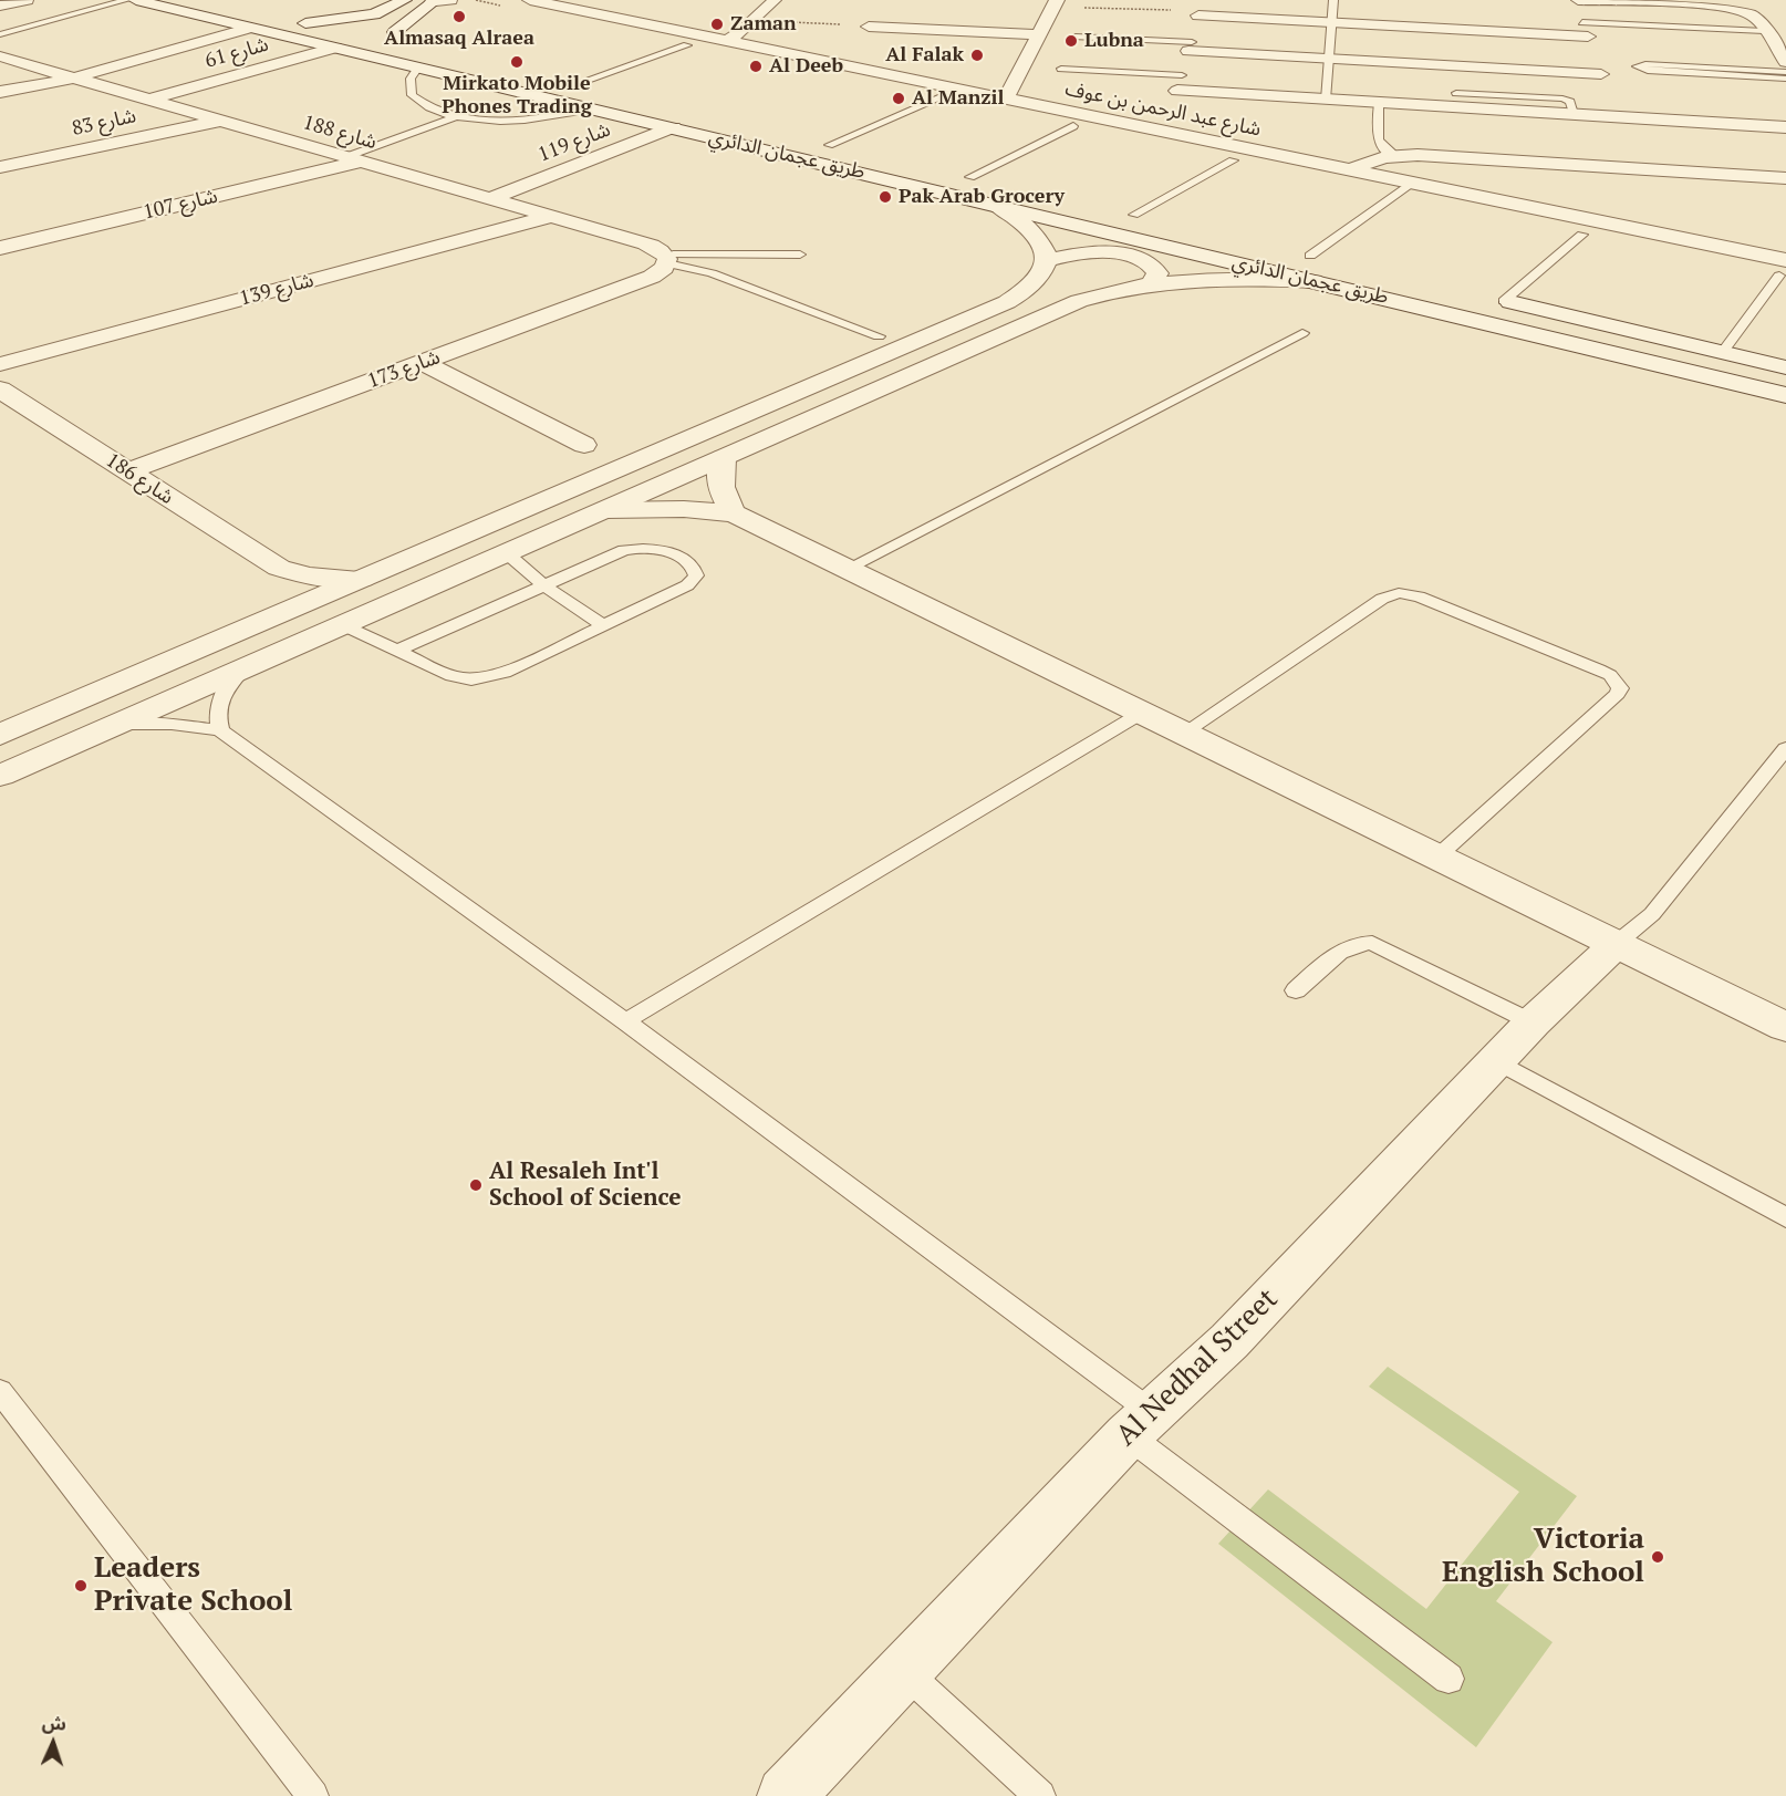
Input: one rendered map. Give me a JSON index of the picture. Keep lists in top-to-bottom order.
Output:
{
  "streets": {
    "street": [
      "شارع 61",
      "شارع عبد الرحمن بن عوف",
      "شارع 83",
      "شارع 188",
      "شارع 119",
      "طريق عجمان الدائري",
      "شارع 107",
      "شارع 139",
      "شارع 173",
      "شارع 186",
      "Al Nedhal Street"
    ]
  },
  "crossings": [
    ["شارع 61", "شارع 188"],
    ["شارع 61", "طريق عجمان الدائري"],
    ["شارع 83", "شارع 188"],
    ["شارع 188", "شارع 119"],
    ["شارع 188", "شارع 107"],
    ["شارع 188", "شارع 139"],
    ["شارع 188", "شارع 173"],
    ["شارع 119", "طريق عجمان الدائري"],
    ["شارع 173", "شارع 186"]
  ],
  "places": [
    "Almasaq Alraea",
    "Zaman",
    "Lubna",
    "Al Falak",
    "Mirkato Mobile Phones Trading",
    "Al Deeb",
    "Al Manzil",
    "Pak Arab Grocery",
    "Al Resaleh Int'l School of Science",
    "Victoria English School",
    "Leaders Private School"
  ],
  "north": "top"
}
